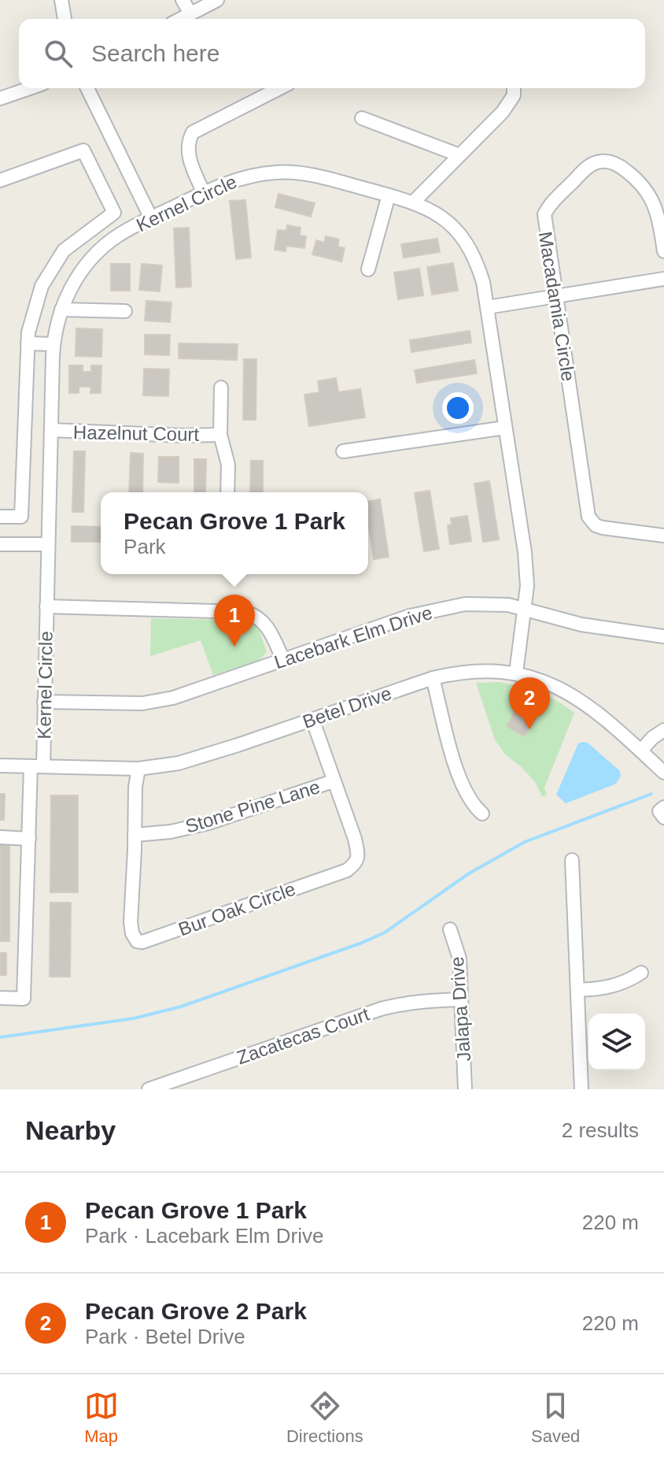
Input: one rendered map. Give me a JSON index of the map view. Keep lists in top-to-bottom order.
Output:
{
  "streets": {
    "street": [
      "Kernel Circle",
      "Macadamia Circle",
      "Hazelnut Court",
      "Lacebark Elm Drive",
      "Betel Drive",
      "Stone Pine Lane",
      "Bur Oak Circle",
      "Jalapa Drive",
      "Zacatecas Court"
    ]
  },
  "crossings": [
    ["Kernel Circle", "Hazelnut Court"],
    ["Kernel Circle", "Lacebark Elm Drive"],
    ["Kernel Circle", "Betel Drive"],
    ["Betel Drive", "Bur Oak Circle"],
    ["Stone Pine Lane", "Bur Oak Circle"],
    ["Jalapa Drive", "Zacatecas Court"]
  ],
  "page": {
    "search": "Search here",
    "popup": ["Pecan Grove 1 Park", "Park"],
    "pins": ["1", "2"],
    "heading": ["Nearby", "2 results"],
    "list": [
      {
        "mark": "1",
        "name": "Pecan Grove 1 Park",
        "note": "Park · Lacebark Elm Drive",
        "value": "220 m"
      },
      {
        "mark": "2",
        "name": "Pecan Grove 2 Park",
        "note": "Park · Betel Drive",
        "value": "220 m"
      }
    ],
    "nav": ["Map", "Directions", "Saved"]
  }
}
